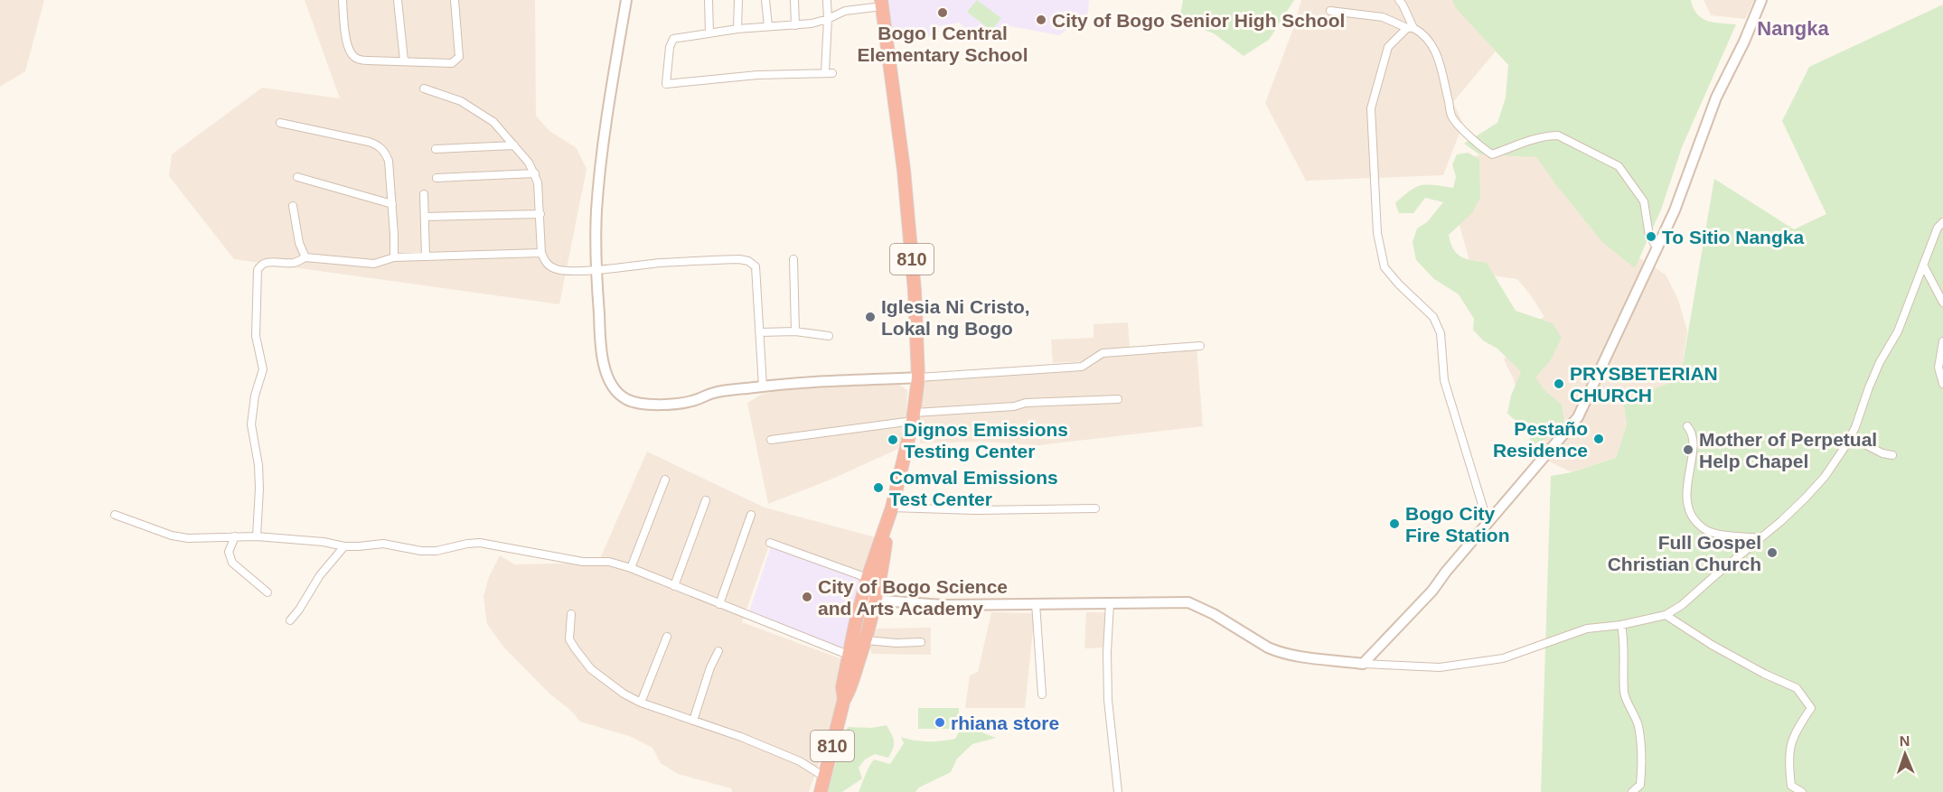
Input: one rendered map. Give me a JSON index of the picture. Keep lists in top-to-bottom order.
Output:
{
  "streets": {
    "highway": ["810"]
  },
  "districts": ["Nangka"],
  "places": [
    "Bogo I Central Elementary School",
    "City of Bogo Senior High School",
    "To Sitio Nangka",
    "Iglesia Ni Cristo, Lokal ng Bogo",
    "PRYSBETERIAN CHURCH",
    "Pestaño Residence",
    "Dignos Emissions Testing Center",
    "Mother of Perpetual Help Chapel",
    "Comval Emissions Test Center",
    "Bogo City Fire Station",
    "Full Gospel Christian Church",
    "City of Bogo Science and Arts Academy",
    "rhiana store"
  ],
  "north": "top"
}
